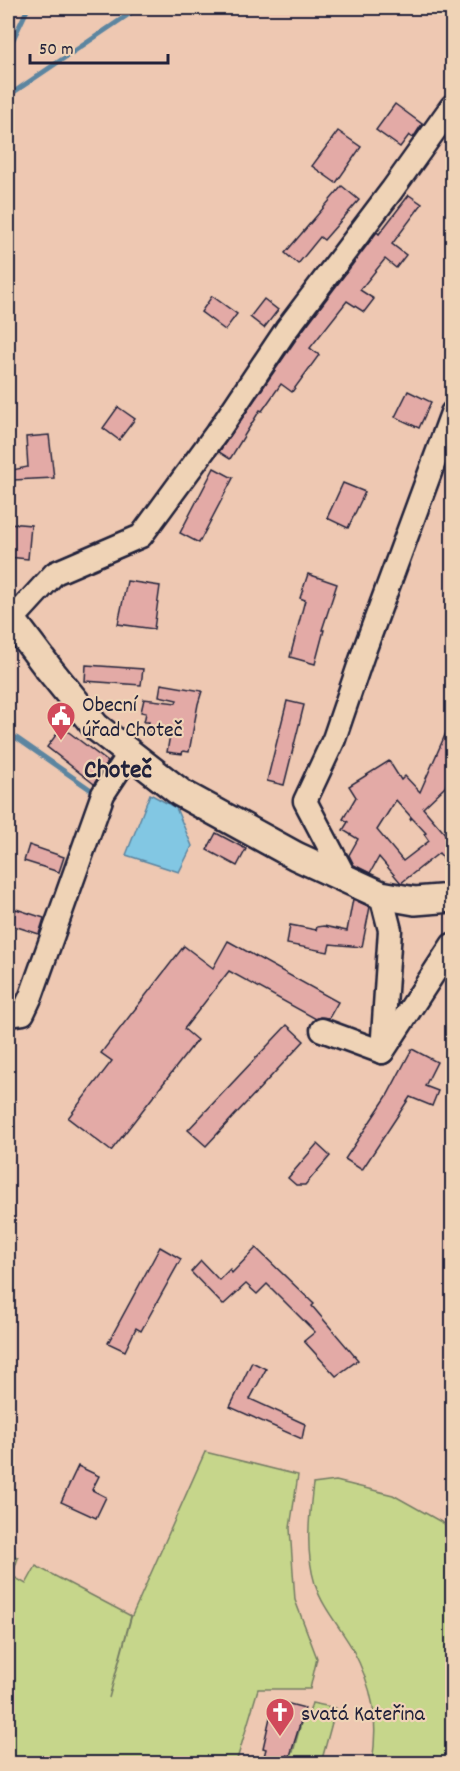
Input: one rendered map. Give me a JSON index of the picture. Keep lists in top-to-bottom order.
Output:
{
  "districts": ["Choteč"],
  "places": {
    "public building": ["Obecní úřad Choteč"],
    "church": ["svatá Kateřina"]
  },
  "scale_bar": "50 m"
}
